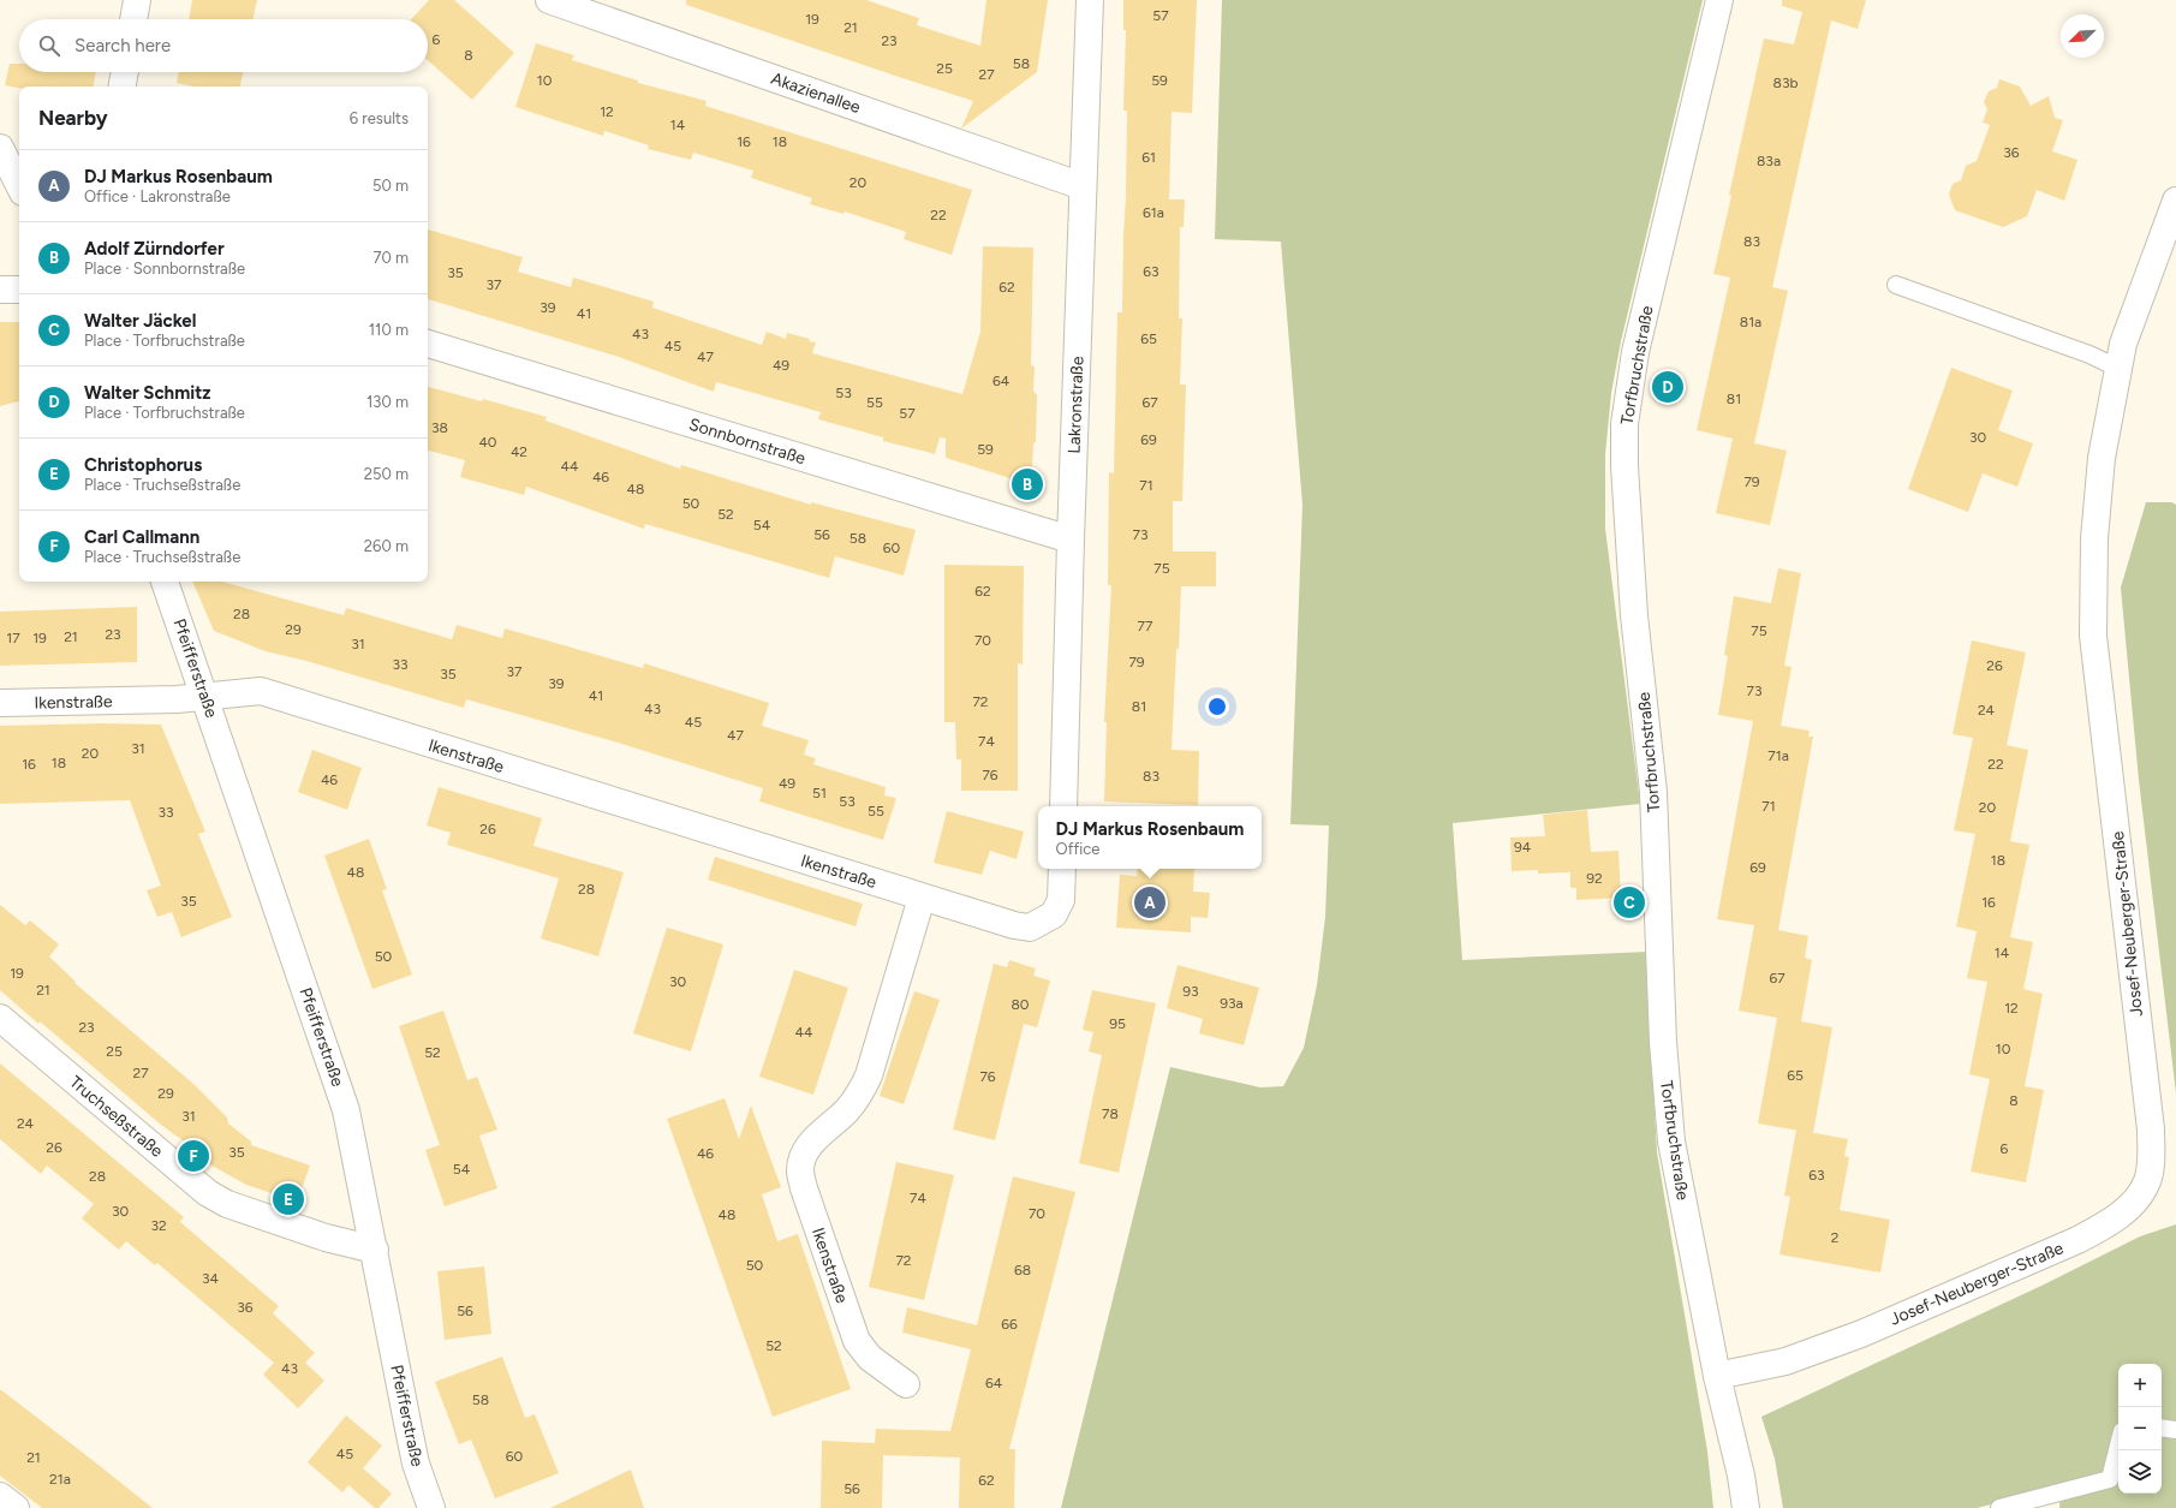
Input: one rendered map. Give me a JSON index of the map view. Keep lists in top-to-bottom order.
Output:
{
  "streets": {
    "street": [
      "Akazienallee",
      "Torfbruchstraße",
      "Lakronstraße",
      "Sonnbornstraße",
      "Pfeifferstraße",
      "Ikenstraße",
      "Josef-Neuberger-Straße",
      "Truchseßstraße"
    ]
  },
  "crossings": [
    ["Akazienallee", "Lakronstraße"],
    ["Torfbruchstraße", "Josef-Neuberger-Straße"],
    ["Lakronstraße", "Sonnbornstraße"],
    ["Pfeifferstraße", "Ikenstraße"],
    ["Pfeifferstraße", "Truchseßstraße"]
  ],
  "house_numbers": [
    "57",
    "19",
    "21",
    "6",
    "23",
    "8",
    "58",
    "25",
    "27",
    "10",
    "59",
    "83b",
    "12",
    "14",
    "16",
    "18",
    "36",
    "61",
    "83a",
    "20",
    "61a",
    "22",
    "83",
    "63",
    "35",
    "37",
    "62",
    "39",
    "41",
    "81a",
    "43",
    "65",
    "45",
    "47",
    "49",
    "64",
    "53",
    "81",
    "55",
    "67",
    "57",
    "38",
    "30",
    "69",
    "40",
    "59",
    "42",
    "44",
    "46",
    "79",
    "71",
    "48",
    "50",
    "52",
    "54",
    "56",
    "73",
    "58",
    "60",
    "75",
    "62",
    "28",
    "77",
    "29",
    "75",
    "23",
    "21",
    "17",
    "19",
    "70",
    "31",
    "79",
    "33",
    "26",
    "37",
    "35",
    "39",
    "73",
    "41",
    "72",
    "81",
    "43",
    "24",
    "45",
    "47",
    "74",
    "31",
    "20",
    "71a",
    "18",
    "16",
    "22",
    "76",
    "83",
    "46",
    "49",
    "51",
    "53",
    "71",
    "20",
    "55",
    "33",
    "26",
    "94",
    "18",
    "69",
    "48",
    "92",
    "28",
    "35",
    "16",
    "14",
    "50",
    "19",
    "67",
    "30",
    "21",
    "93",
    "93a",
    "80",
    "12",
    "95",
    "23",
    "44",
    "10",
    "25",
    "52",
    "27",
    "65",
    "76",
    "29",
    "8",
    "78",
    "31",
    "24",
    "26",
    "6",
    "35",
    "46",
    "54",
    "63",
    "28",
    "74",
    "30",
    "70",
    "48",
    "32",
    "2",
    "72",
    "50",
    "68",
    "34",
    "36",
    "56",
    "66",
    "52",
    "43",
    "64",
    "58",
    "45",
    "60",
    "21",
    "21a",
    "62",
    "56"
  ],
  "north": "bottom left",
  "page": {
    "search": "Search here",
    "heading": ["Nearby", "6 results"],
    "list": [
      {
        "mark": "A",
        "name": "DJ Markus Rosenbaum",
        "note": "Office · Lakronstraße",
        "value": "50 m"
      },
      {
        "mark": "B",
        "name": "Adolf Zürndorfer",
        "note": "Place · Sonnbornstraße",
        "value": "70 m"
      },
      {
        "mark": "C",
        "name": "Walter Jäckel",
        "note": "Place · Torfbruchstraße",
        "value": "110 m"
      },
      {
        "mark": "D",
        "name": "Walter Schmitz",
        "note": "Place · Torfbruchstraße",
        "value": "130 m"
      },
      {
        "mark": "E",
        "name": "Christophorus",
        "note": "Place · Truchseßstraße",
        "value": "250 m"
      },
      {
        "mark": "F",
        "name": "Carl Callmann",
        "note": "Place · Truchseßstraße",
        "value": "260 m"
      }
    ],
    "pins": [
      "D",
      "B",
      "A",
      "C",
      "F",
      "E"
    ],
    "popup": ["DJ Markus Rosenbaum", "Office"],
    "map_buttons": ["+", "−"]
  }
}
